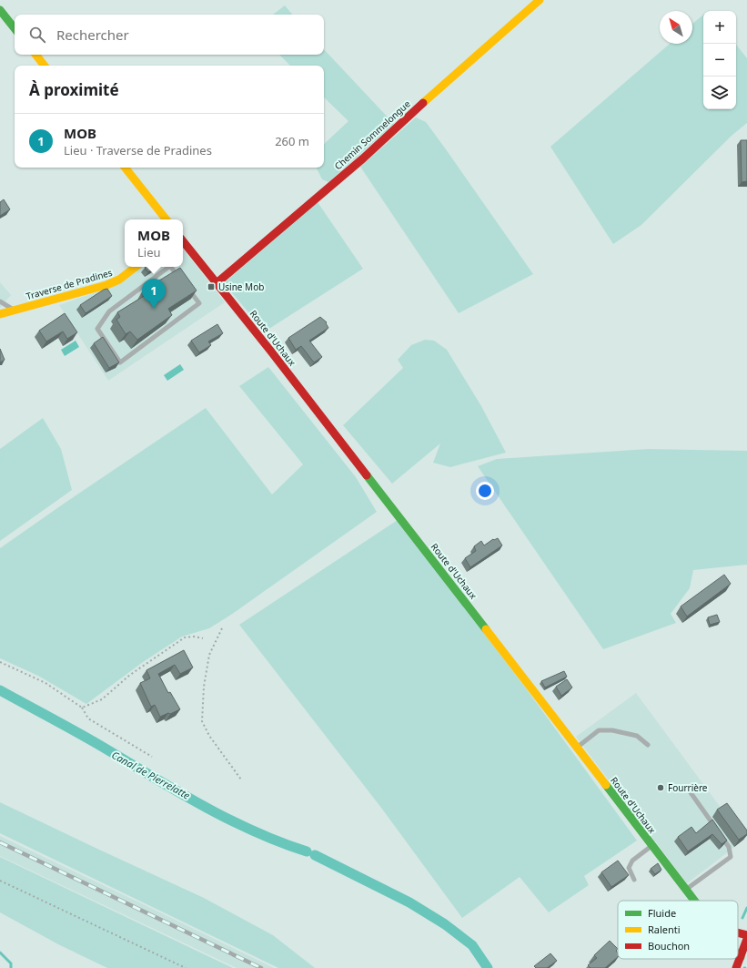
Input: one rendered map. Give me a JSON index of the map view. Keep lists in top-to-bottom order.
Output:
{
  "streets": {
    "main road": ["Chemin Sommelongue", "Traverse de Pradines", "Route d'Uchaux"]
  },
  "crossings": [
    ["Chemin Sommelongue", "Route d'Uchaux"]
  ],
  "water": ["Canal de Pierrelatte"],
  "places": {
    "transit": ["Usine Mob"],
    "other": ["Fourrière"]
  },
  "legend": ["Fluide", "Ralenti", "Bouchon"],
  "north": "top left",
  "page": {
    "map_buttons": ["+", "−"],
    "search": "Rechercher",
    "heading": "À proximité",
    "list": [
      {
        "mark": "1",
        "name": "MOB",
        "note": "Lieu · Traverse de Pradines",
        "value": "260 m"
      }
    ],
    "popup": ["MOB", "Lieu"],
    "pins": "1"
  }
}
